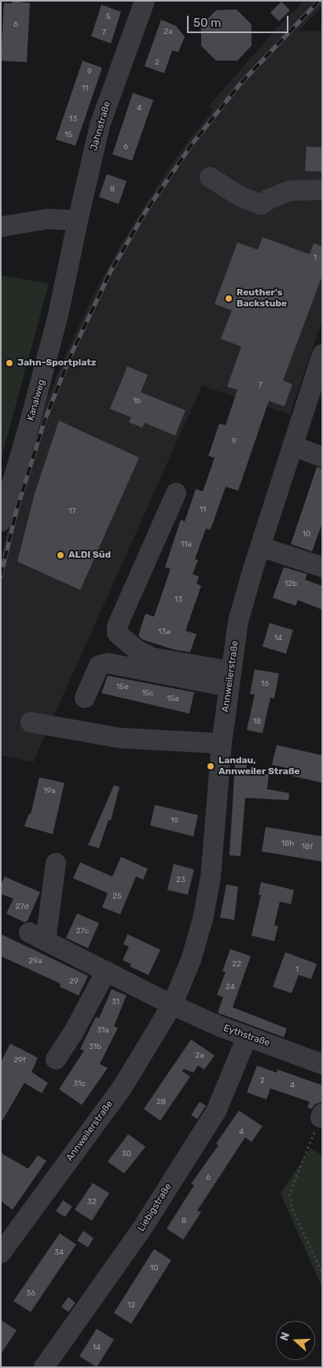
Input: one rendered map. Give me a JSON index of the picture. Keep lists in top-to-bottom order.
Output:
{
  "streets": {
    "street": [
      "Jahnstraße",
      "Kanalweg",
      "Annweilerstraße",
      "Eythstraße",
      "Liebigstraße"
    ]
  },
  "crossings": [
    ["Jahnstraße", "Kanalweg"],
    ["Annweilerstraße", "Eythstraße"],
    ["Eythstraße", "Liebigstraße"]
  ],
  "places": [
    "Reuther's Backstube",
    "Jahn-Sportplatz",
    "ALDI Süd",
    "Landau, Annweiler Straße"
  ],
  "house_numbers": [
    "5",
    "6",
    "2a",
    "7",
    "2",
    "9",
    "11",
    "4",
    "13",
    "15",
    "6",
    "8",
    "1",
    "7",
    "1b",
    "9",
    "11",
    "17",
    "10",
    "11a",
    "12b",
    "13",
    "13a",
    "14",
    "16",
    "15e",
    "15c",
    "15a",
    "18",
    "19a",
    "19",
    "18h",
    "18f",
    "23",
    "25",
    "27d",
    "27c",
    "29a",
    "22",
    "1",
    "29",
    "24",
    "31",
    "31a",
    "31b",
    "2a",
    "29f",
    "2",
    "31c",
    "4",
    "28",
    "4",
    "30",
    "6",
    "32",
    "8",
    "34",
    "10",
    "36",
    "12",
    "14"
  ],
  "scale_bar": "50 m",
  "north": "left"
}
